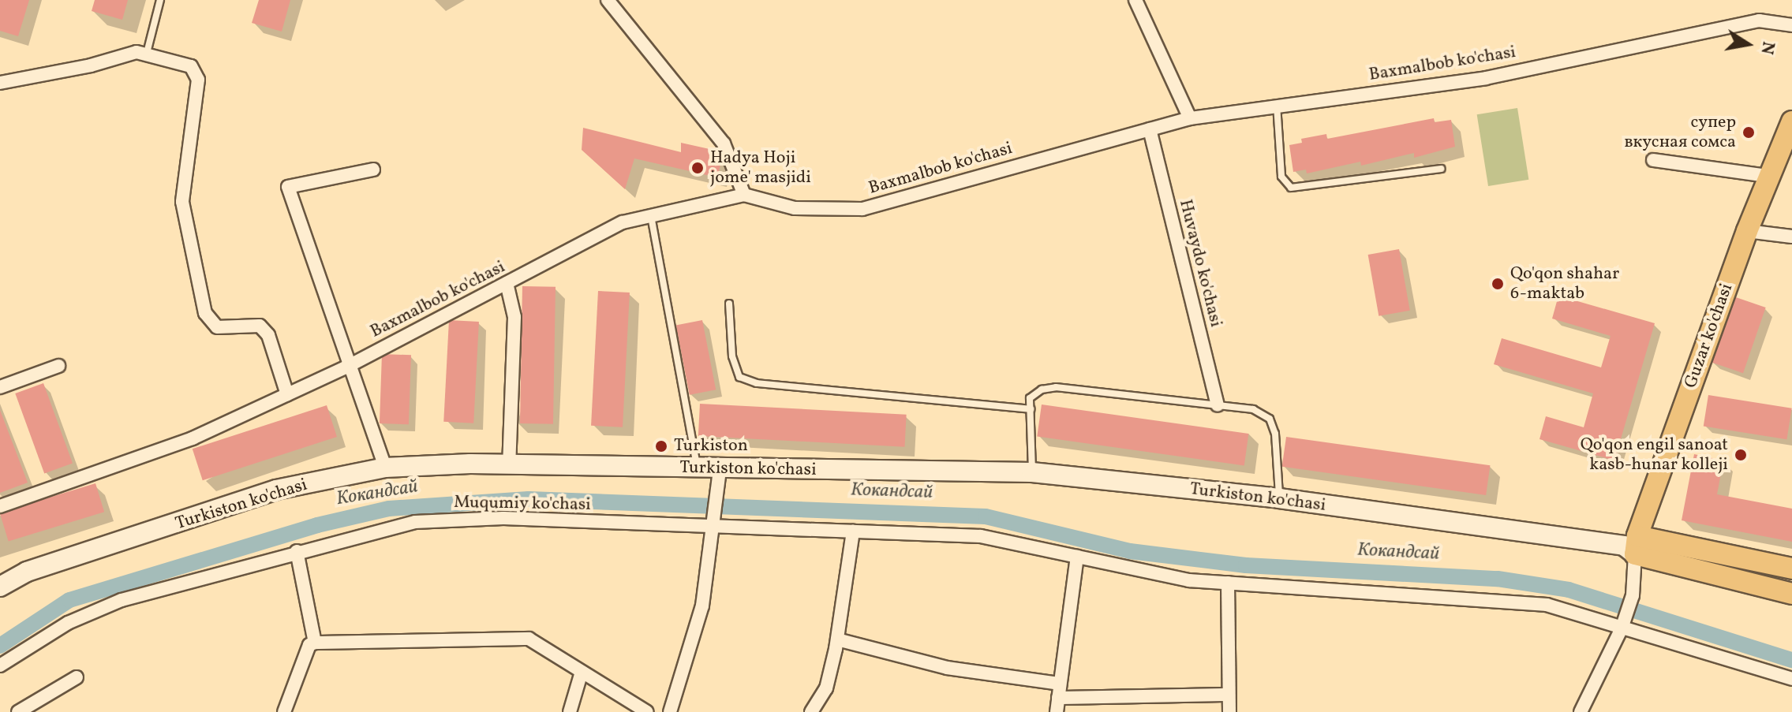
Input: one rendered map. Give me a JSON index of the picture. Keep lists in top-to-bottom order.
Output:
{
  "streets": {
    "main road": ["Guzar ko'chasi", "Turkiston ko'chasi"],
    "street": ["Baxmalbob ko'chasi", "Huvaydo ko'chasi", "Muqumiy ko'chasi"]
  },
  "crossings": [
    ["Baxmalbob ko'chasi", "Huvaydo ko'chasi"],
    ["Guzar ko'chasi", "Turkiston ko'chasi"]
  ],
  "water": ["Кокандсай"],
  "places": [
    "супер вкусная сомса",
    "Hadya Hoji jome' masjidi",
    "Qo'qon shahar 6-maktab",
    "Turkiston",
    "Qo'qon engil sanoat kasb-hunar kolleji"
  ],
  "north": "right"
}
